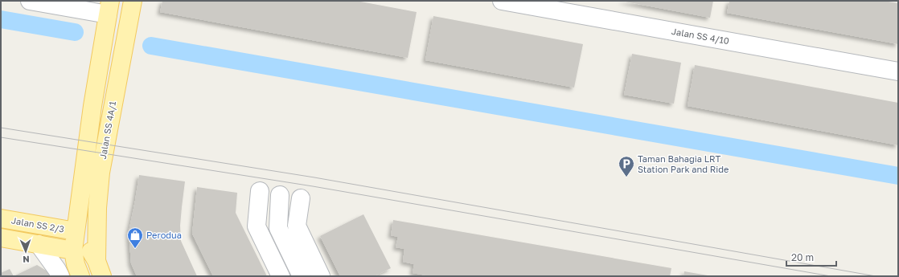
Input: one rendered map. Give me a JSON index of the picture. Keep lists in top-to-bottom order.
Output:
{
  "streets": {
    "main road": ["Jalan SS 4A/1", "Jalan SS 2/3"],
    "street": ["Jalan SS 4/10"]
  },
  "crossings": [
    ["Jalan SS 4A/1", "Jalan SS 2/3"]
  ],
  "places": {
    "parking": ["Taman Bahagia LRT Station Park and Ride"],
    "shop": ["Perodua"]
  },
  "scale_bar": "20 m",
  "north": "bottom"
}
